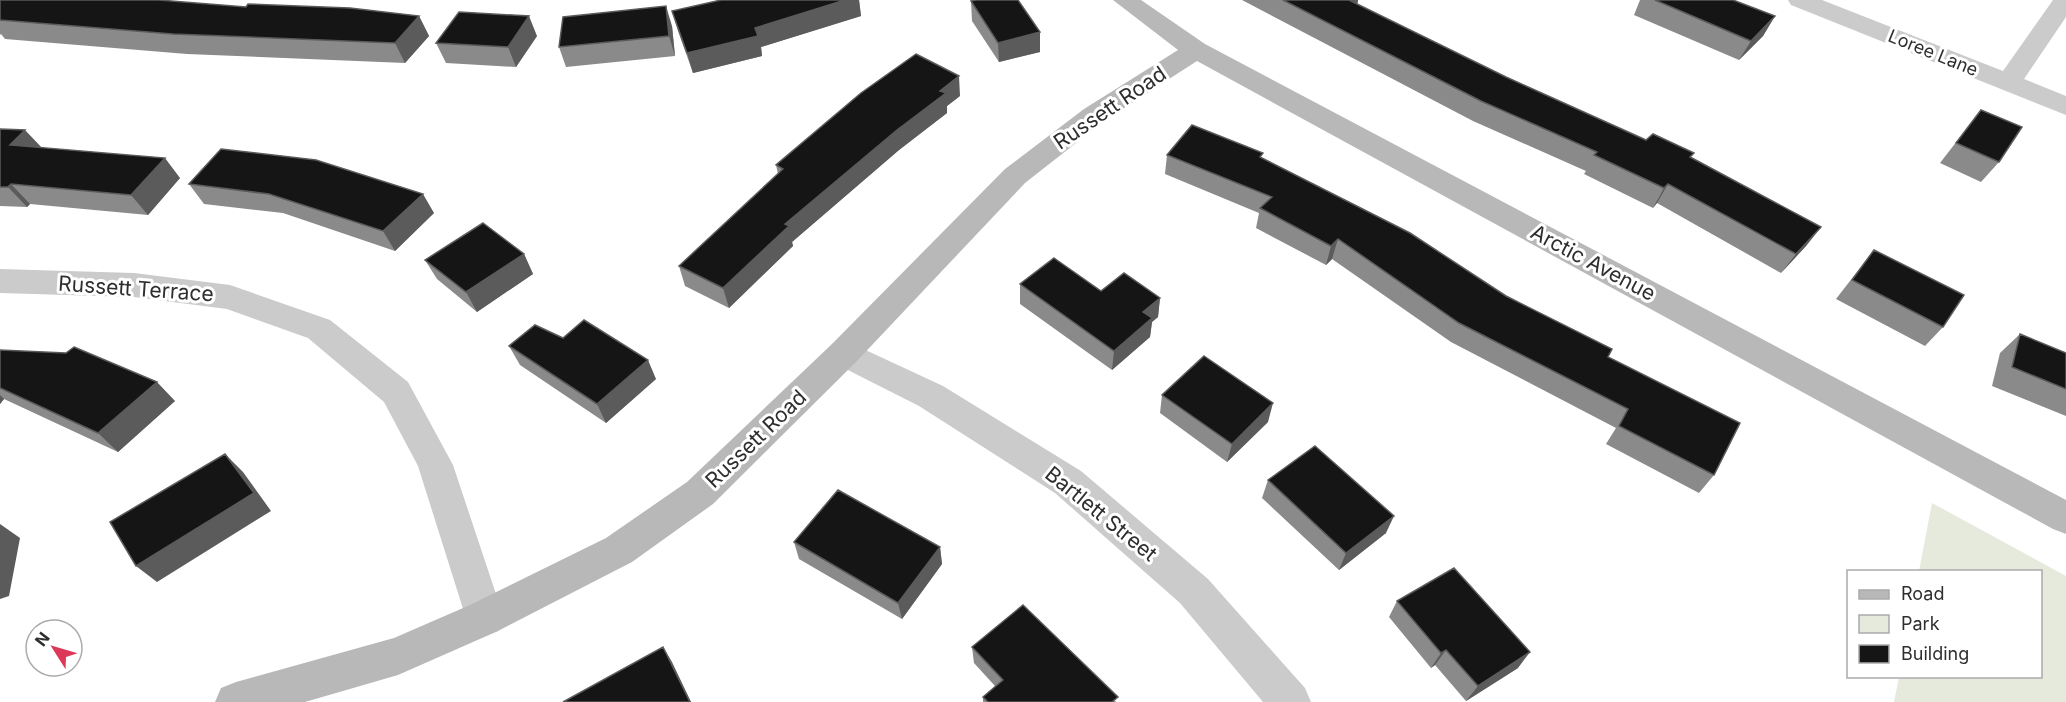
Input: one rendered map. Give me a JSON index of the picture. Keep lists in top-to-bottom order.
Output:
{
  "streets": {
    "street": [
      "Loree Lane",
      "Russett Road",
      "Arctic Avenue",
      "Russett Terrace",
      "Bartlett Street"
    ]
  },
  "crossings": [
    ["Russett Road", "Arctic Avenue"],
    ["Russett Road", "Russett Terrace"],
    ["Russett Road", "Bartlett Street"]
  ],
  "legend": ["Road", "Park", "Building"],
  "north": "top left"
}
